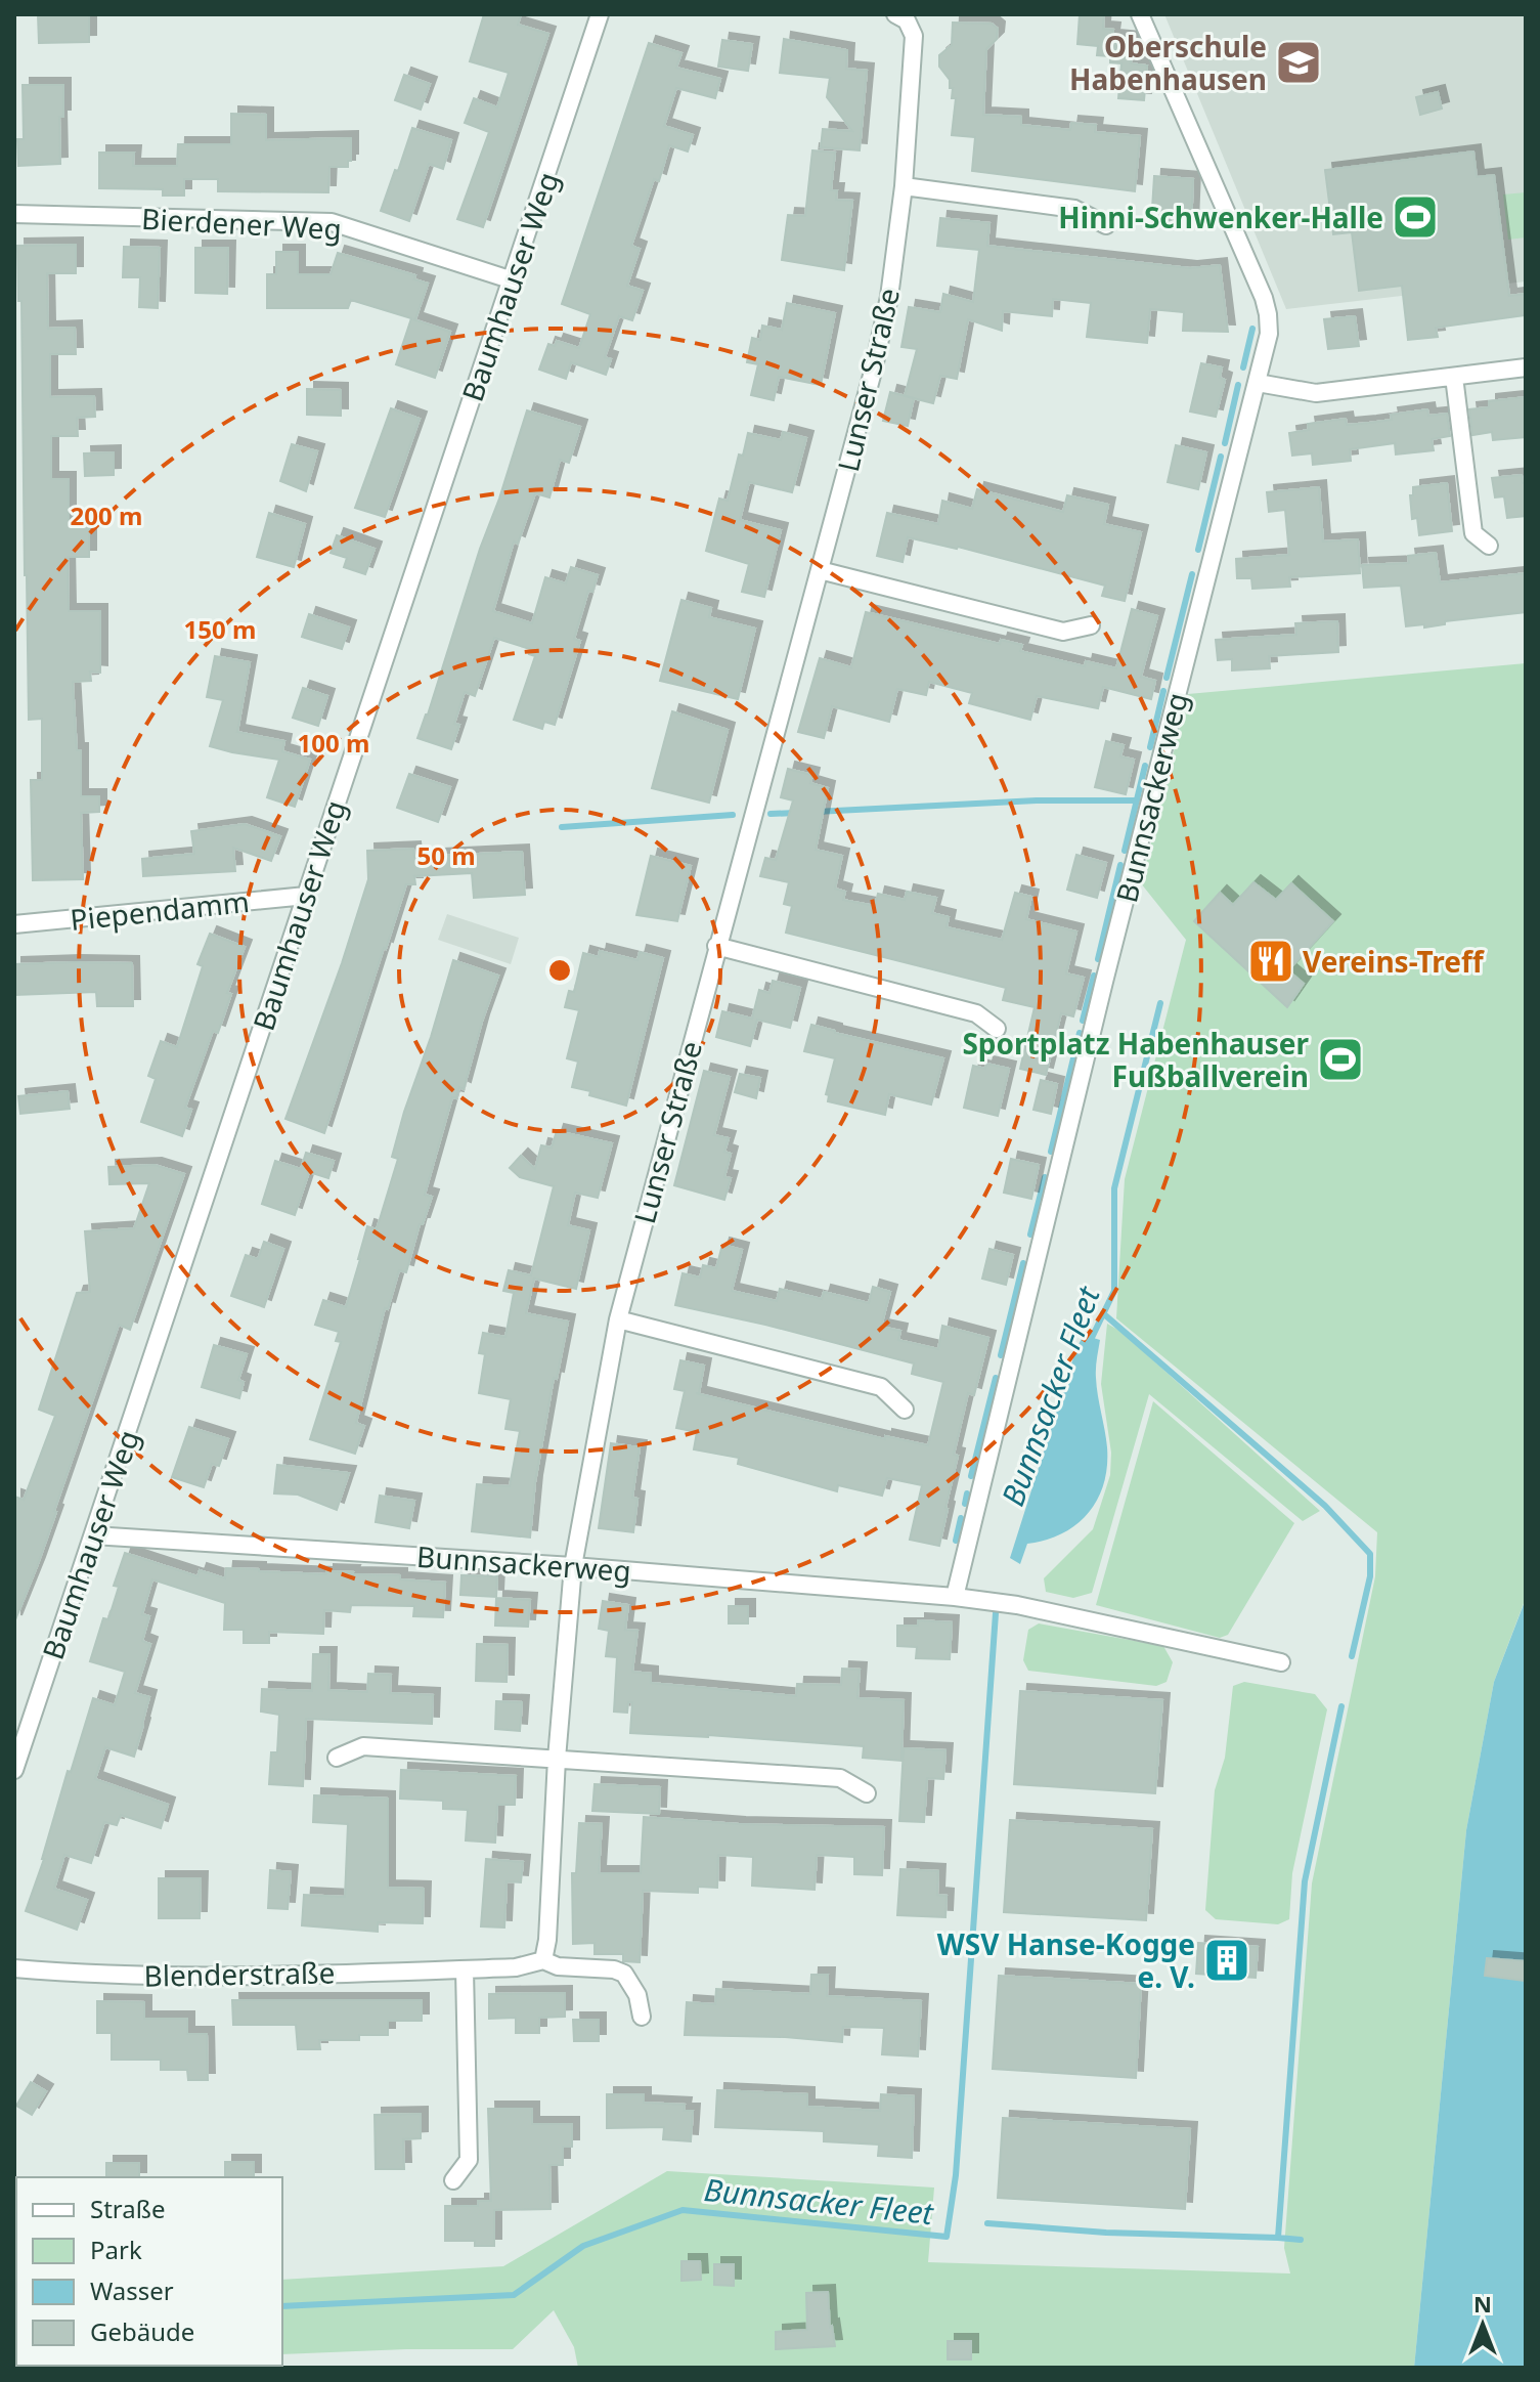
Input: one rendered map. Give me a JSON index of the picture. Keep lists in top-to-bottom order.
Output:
{
  "streets": {
    "street": [
      "Bierdener Weg",
      "Baumhauser Weg",
      "Lunser Straße",
      "Bunnsackerweg",
      "Piependamm",
      "Blenderstraße"
    ]
  },
  "crossings": [
    ["Bierdener Weg", "Baumhauser Weg"],
    ["Baumhauser Weg", "Bunnsackerweg"],
    ["Baumhauser Weg", "Piependamm"],
    ["Lunser Straße", "Bunnsackerweg"]
  ],
  "water": ["Bunnsacker Fleet"],
  "places": {
    "school or university": ["Oberschule Habenhausen"],
    "sports": ["Hinni-Schwenker-Halle", "Sportplatz Habenhauser Fußballverein"],
    "restaurant": ["Vereins-Treff"],
    "building": ["WSV Hanse-Kogge e. V."]
  },
  "legend": [
    "Straße",
    "Park",
    "Wasser",
    "Gebäude"
  ],
  "north": "top",
  "rings": [
    "200 m",
    "150 m",
    "100 m",
    "50 m"
  ]
}
